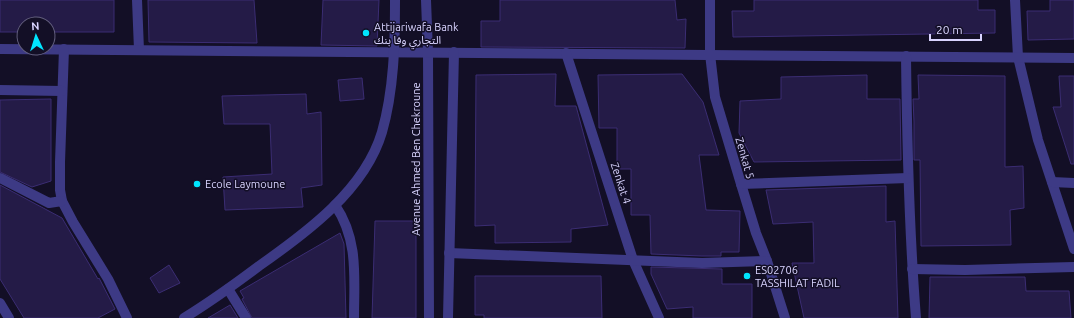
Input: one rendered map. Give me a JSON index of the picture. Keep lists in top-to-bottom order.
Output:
{
  "streets": {
    "street": ["Zenkat 5", "Avenue Ahmed Ben Chekroune", "Zenkat 4"]
  },
  "places": ["Attijariwafa Bank التجاري وفا بنك", "Ecole Laymoune", "ES02706 TASSHILAT FADIL"],
  "scale_bar": "20 m",
  "north": "top"
}
